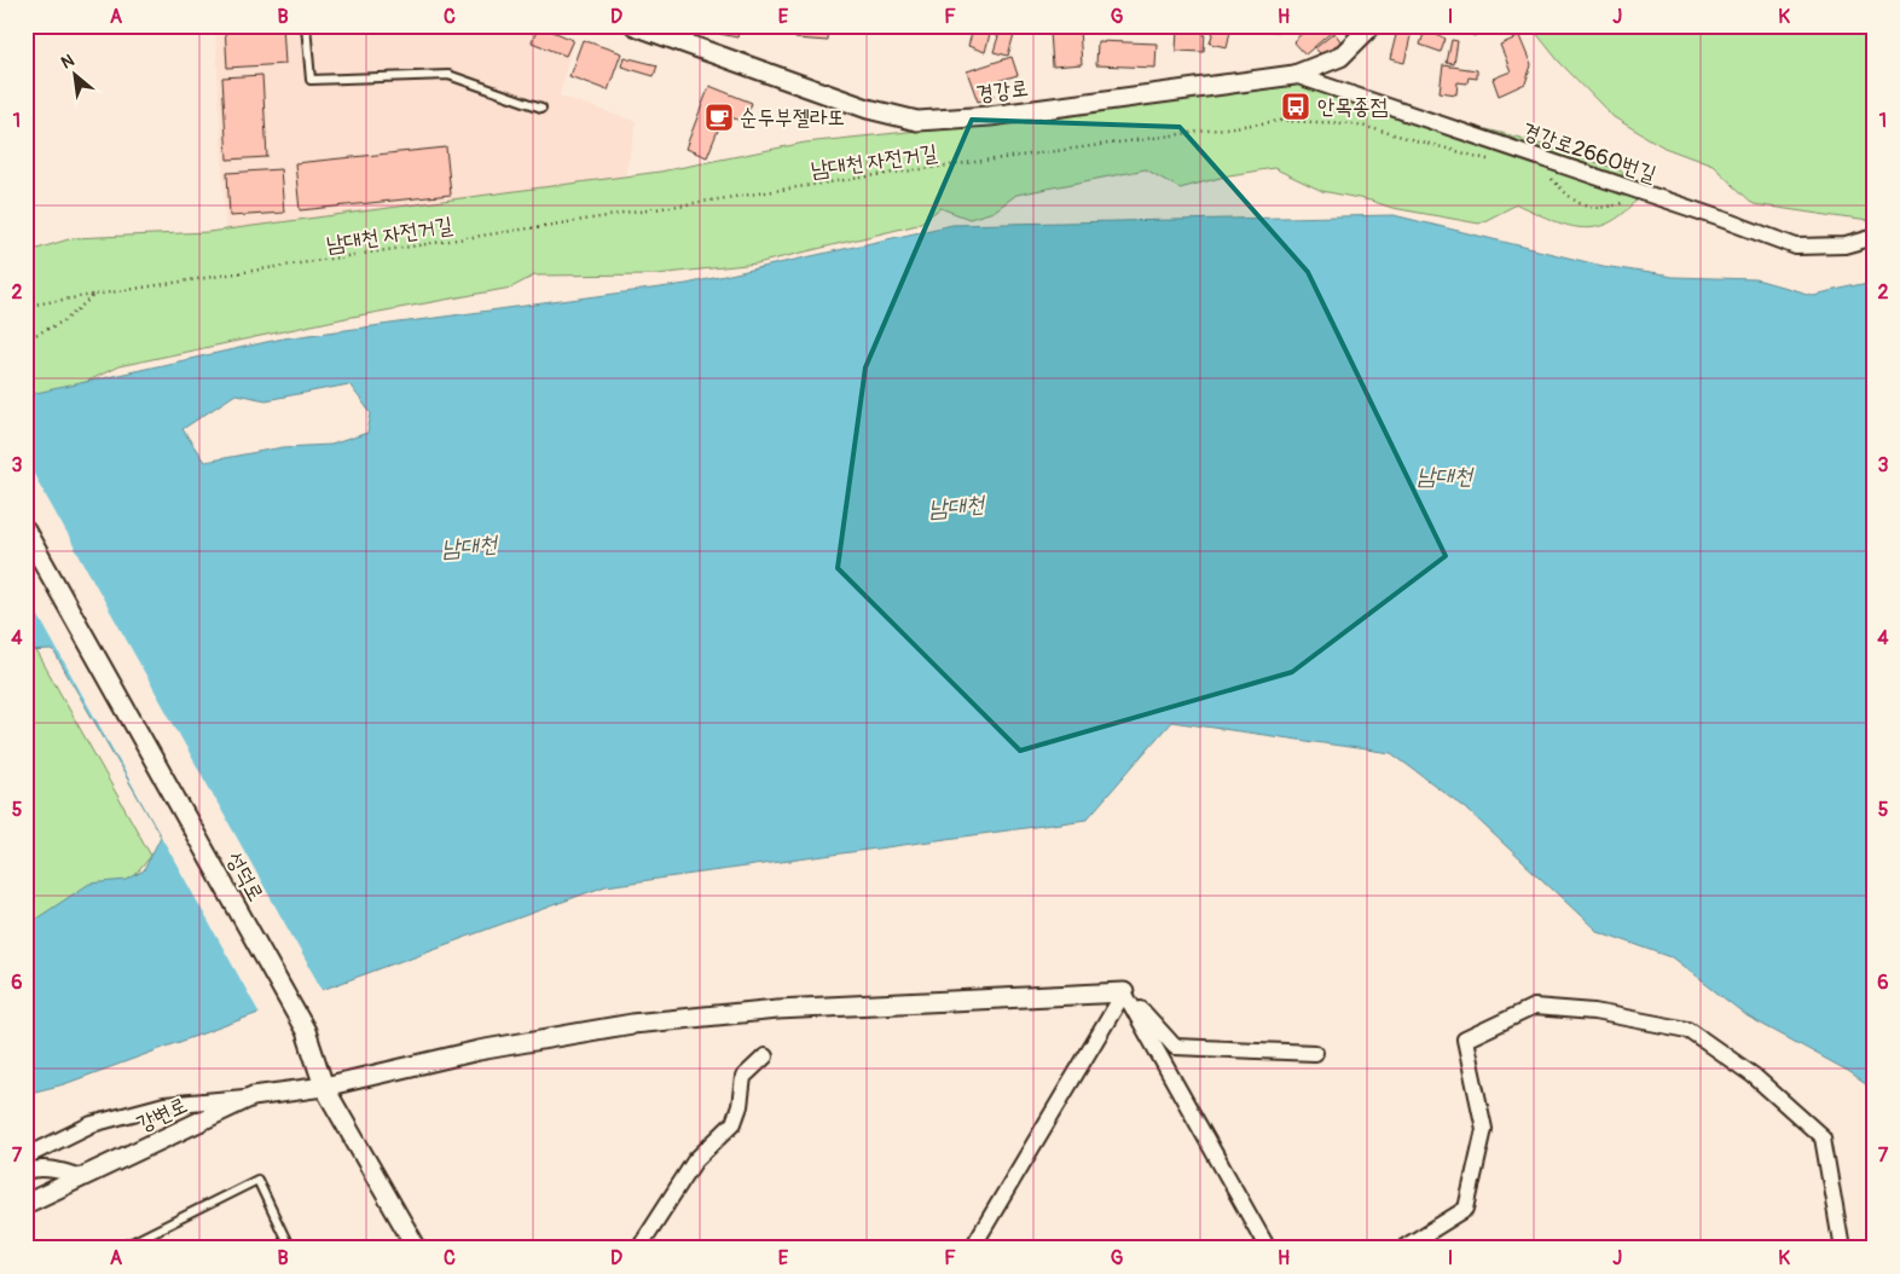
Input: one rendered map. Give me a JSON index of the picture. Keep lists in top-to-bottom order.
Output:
{
  "streets": {
    "street": [
      "경강로",
      "경강로2660번길",
      "성덕로",
      "강변로"
    ],
    "path": ["남대천 자전거길"]
  },
  "crossings": [
    ["경강로", "경강로2660번길"],
    ["성덕로", "강변로"]
  ],
  "water": ["남대천"],
  "places": {
    "bus stop": ["안목종점"],
    "cafe": ["순두부젤라또"]
  },
  "north": "top left",
  "grid": {
    "columns": [
      "A",
      "B",
      "C",
      "D",
      "E",
      "F",
      "G",
      "H",
      "I",
      "J",
      "K"
    ],
    "rows": [
      "1",
      "2",
      "3",
      "4",
      "5",
      "6",
      "7"
    ]
  }
}
